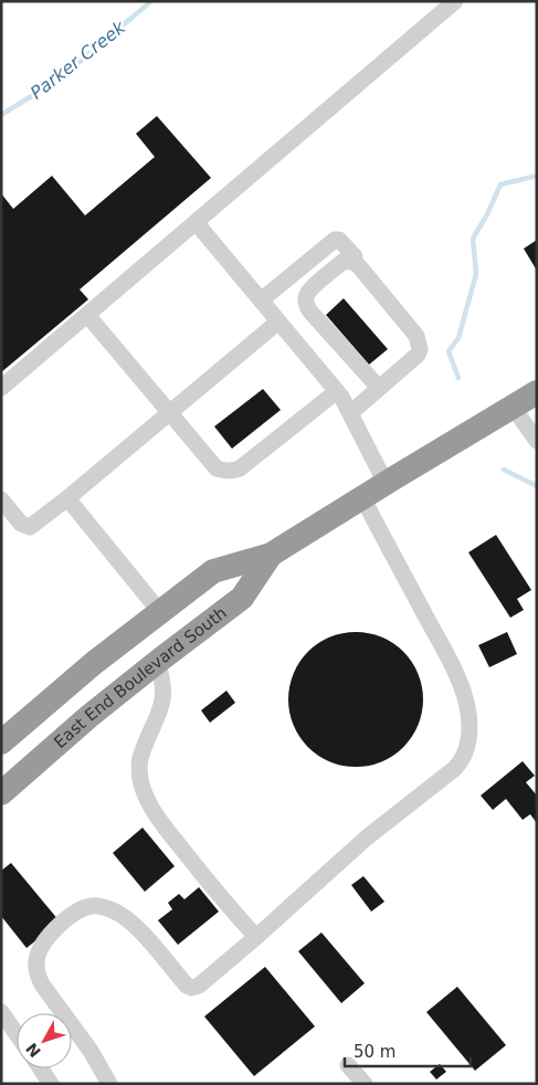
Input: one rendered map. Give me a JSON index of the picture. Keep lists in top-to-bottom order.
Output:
{
  "streets": {
    "highway": ["East End Boulevard South"]
  },
  "water": ["Parker Creek"],
  "scale_bar": "50 m",
  "north": "bottom left"
}
